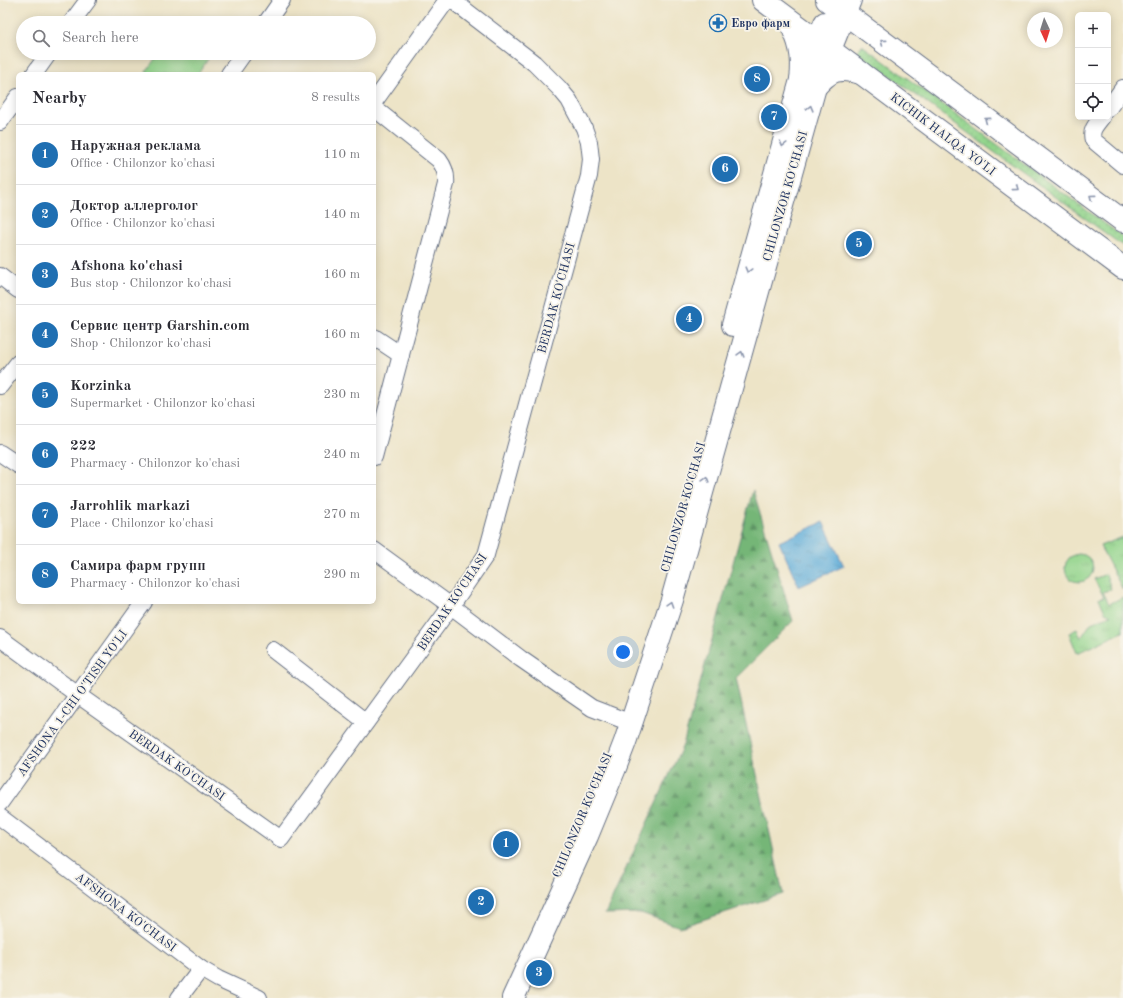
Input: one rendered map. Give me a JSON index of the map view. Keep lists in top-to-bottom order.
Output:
{
  "streets": {
    "main road": ["KICHIK HALQA YO'LI", "CHILONZOR KO'CHASI"],
    "street": ["BERDAK KO'CHASI", "AFSHONA 1-CHI O'TISH YO'LI", "AFSHONA KO'CHASI"]
  },
  "crossings": [
    ["KICHIK HALQA YO'LI", "CHILONZOR KO'CHASI"],
    ["BERDAK KO'CHASI", "AFSHONA 1-CHI O'TISH YO'LI"]
  ],
  "places": {
    "pharmacy": ["Евро фарм"]
  },
  "north": "bottom",
  "page": {
    "map_buttons": ["+", "−"],
    "search": "Search here",
    "pins": [
      "8",
      "7",
      "6",
      "5",
      "4",
      "1",
      "2",
      "3"
    ],
    "heading": ["Nearby", "8 results"],
    "list": [
      {
        "mark": "1",
        "name": "Наружная реклама",
        "note": "Office · Chilonzor ko'chasi",
        "value": "110 m"
      },
      {
        "mark": "2",
        "name": "Доктор аллерголог",
        "note": "Office · Chilonzor ko'chasi",
        "value": "140 m"
      },
      {
        "mark": "3",
        "name": "Afshona ko'chasi",
        "note": "Bus stop · Chilonzor ko'chasi",
        "value": "160 m"
      },
      {
        "mark": "4",
        "name": "Сервис центр Garshin.com",
        "note": "Shop · Chilonzor ko'chasi",
        "value": "160 m"
      },
      {
        "mark": "5",
        "name": "Korzinka",
        "note": "Supermarket · Chilonzor ko'chasi",
        "value": "230 m"
      },
      {
        "mark": "6",
        "name": "222",
        "note": "Pharmacy · Chilonzor ko'chasi",
        "value": "240 m"
      },
      {
        "mark": "7",
        "name": "Jarrohlik markazi",
        "note": "Place · Chilonzor ko'chasi",
        "value": "270 m"
      },
      {
        "mark": "8",
        "name": "Самира фарм групп",
        "note": "Pharmacy · Chilonzor ko'chasi",
        "value": "290 m"
      }
    ]
  }
}
